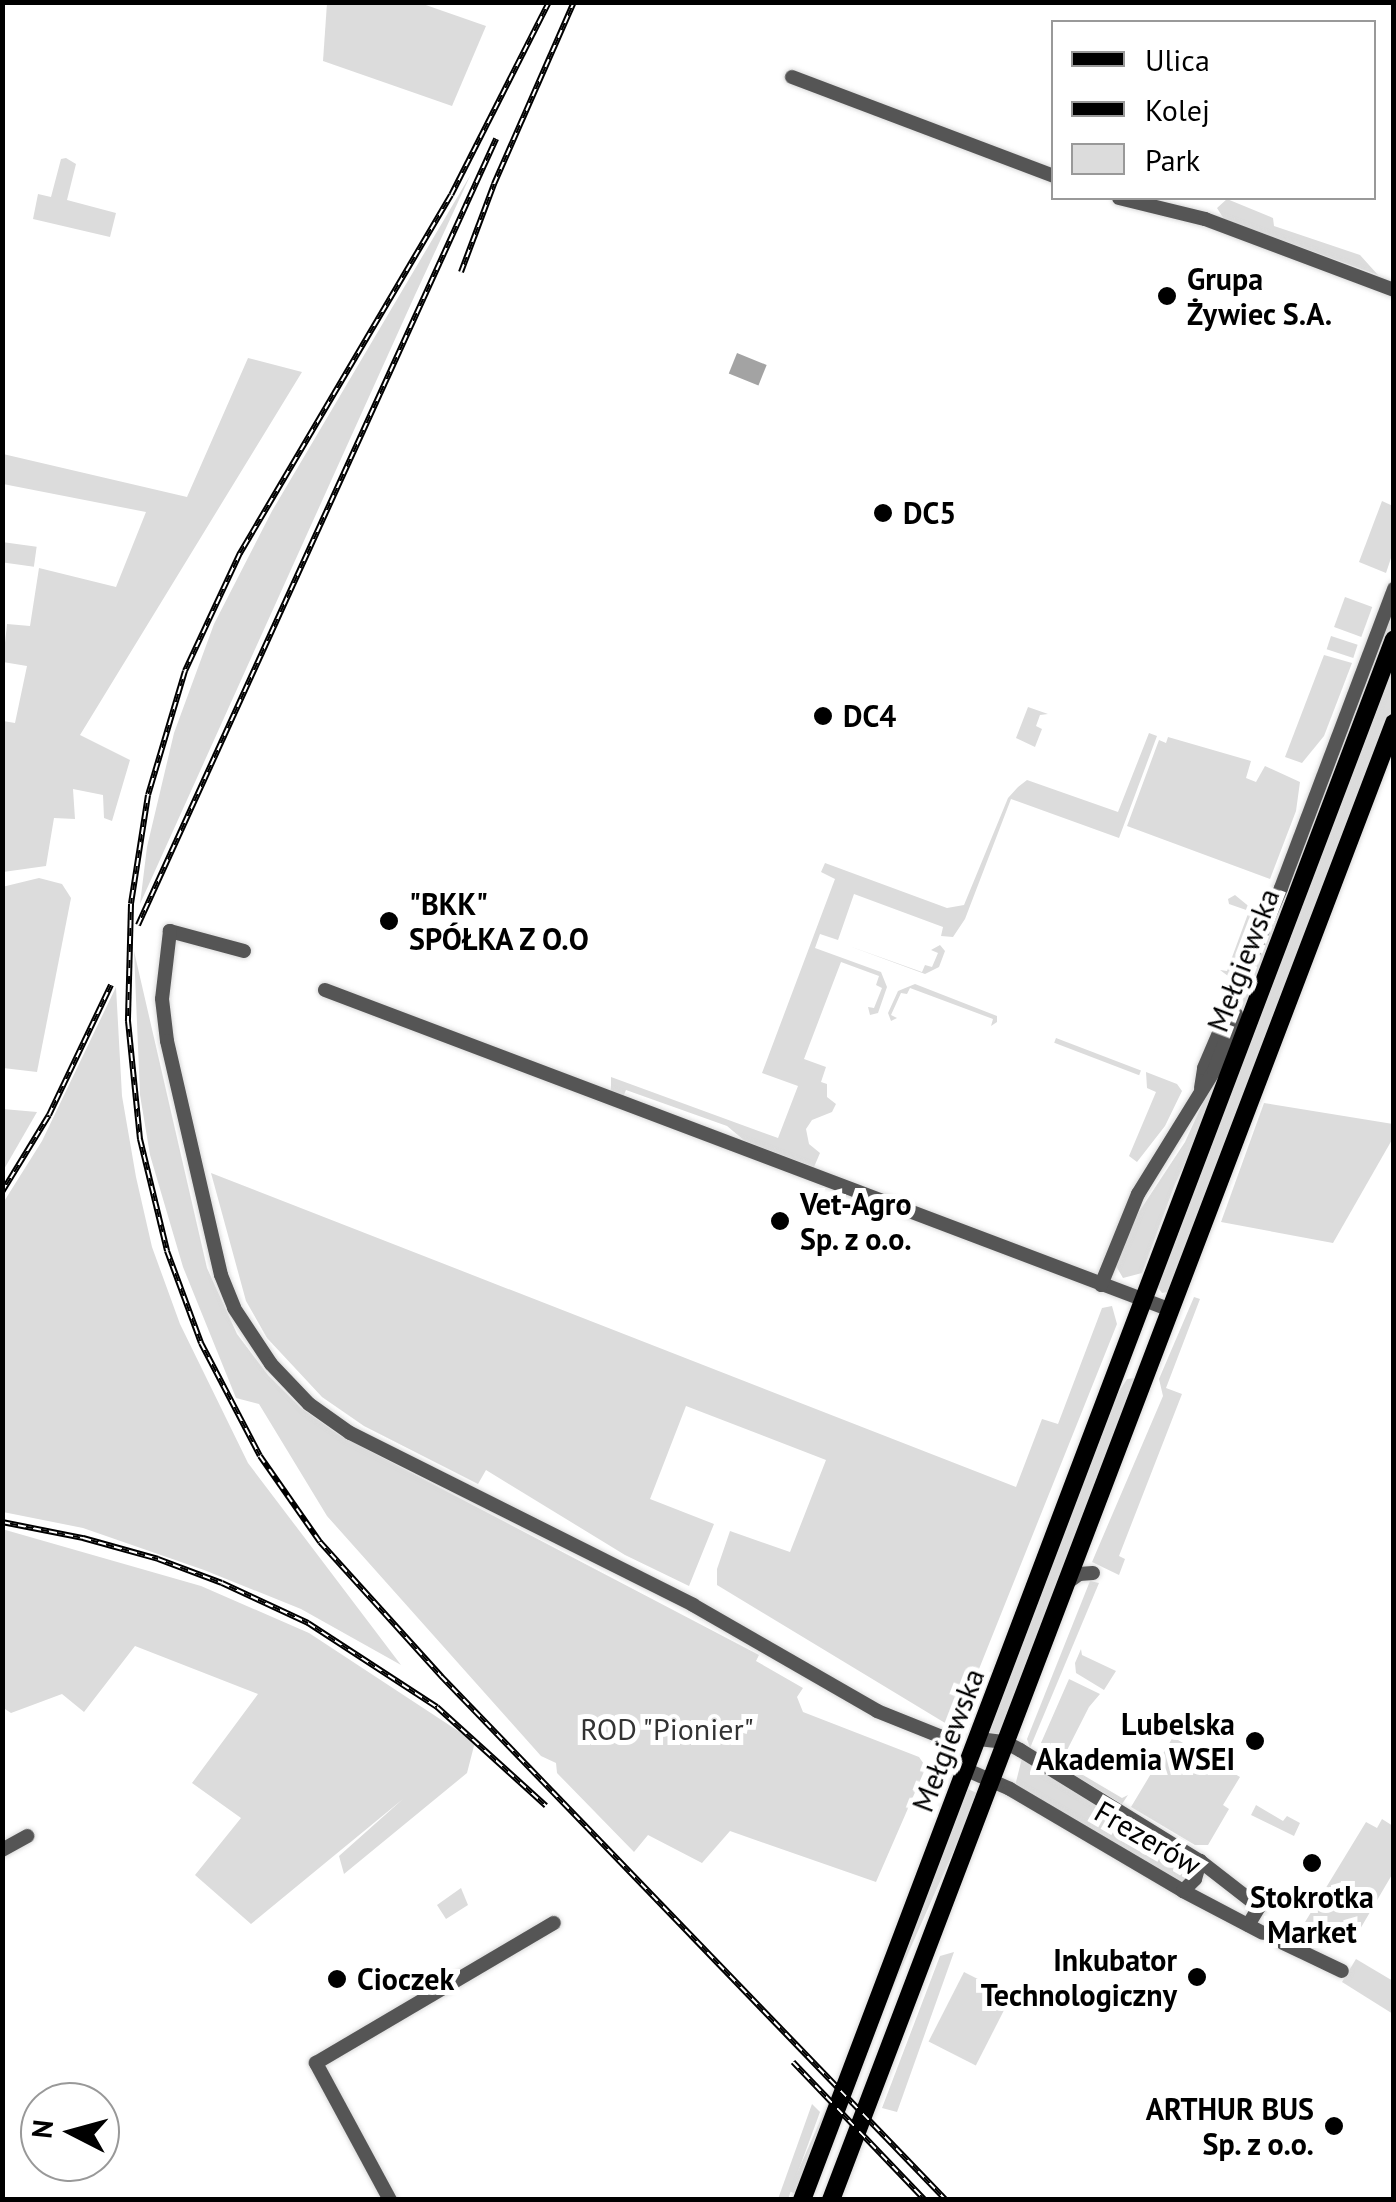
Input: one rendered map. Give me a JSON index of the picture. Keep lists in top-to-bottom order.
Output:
{
  "streets": {
    "main road": ["Mełgiewska"],
    "street": ["Frezerów"]
  },
  "crossings": [
    ["Mełgiewska", "Frezerów"]
  ],
  "parks": ["ROD \"Pionier\""],
  "places": [
    "Grupa Żywiec S.A.",
    "DC5",
    "DC4",
    "\"BKK\" SPÓŁKA Z O.O",
    "Vet-Agro Sp. z o.o.",
    "Lubelska Akademia WSEI",
    "Stokrotka Market",
    "Inkubator Technologiczny",
    "Cioczek",
    "ARTHUR BUS Sp. z o.o."
  ],
  "legend": ["Ulica", "Kolej", "Park"],
  "north": "left"
}
